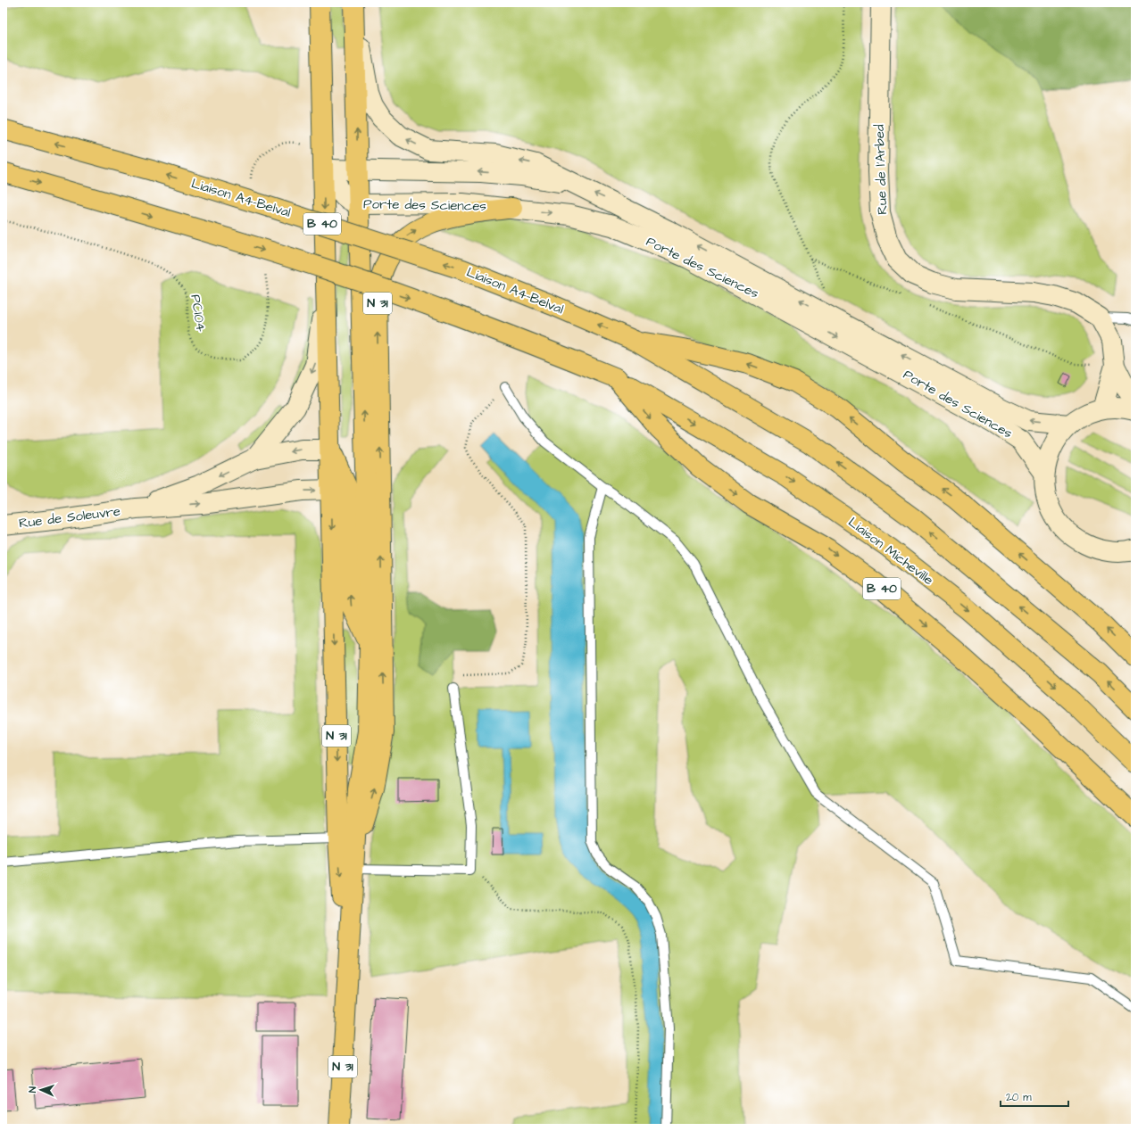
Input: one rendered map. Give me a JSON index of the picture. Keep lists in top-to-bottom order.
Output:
{
  "streets": {
    "main road": [
      "Rue de l'Arbed",
      "Liaison A4-Belval",
      "Porte des Sciences",
      "B 40",
      "N 31",
      "Rue de Soleuvre",
      "Liaison Micheville"
    ],
    "path": ["PC104"]
  },
  "crossings": [
    ["Liaison A4-Belval", "B 40"],
    ["Porte des Sciences", "N 31"],
    ["B 40", "Liaison Micheville"]
  ],
  "scale_bar": "20 m",
  "north": "left"
}
